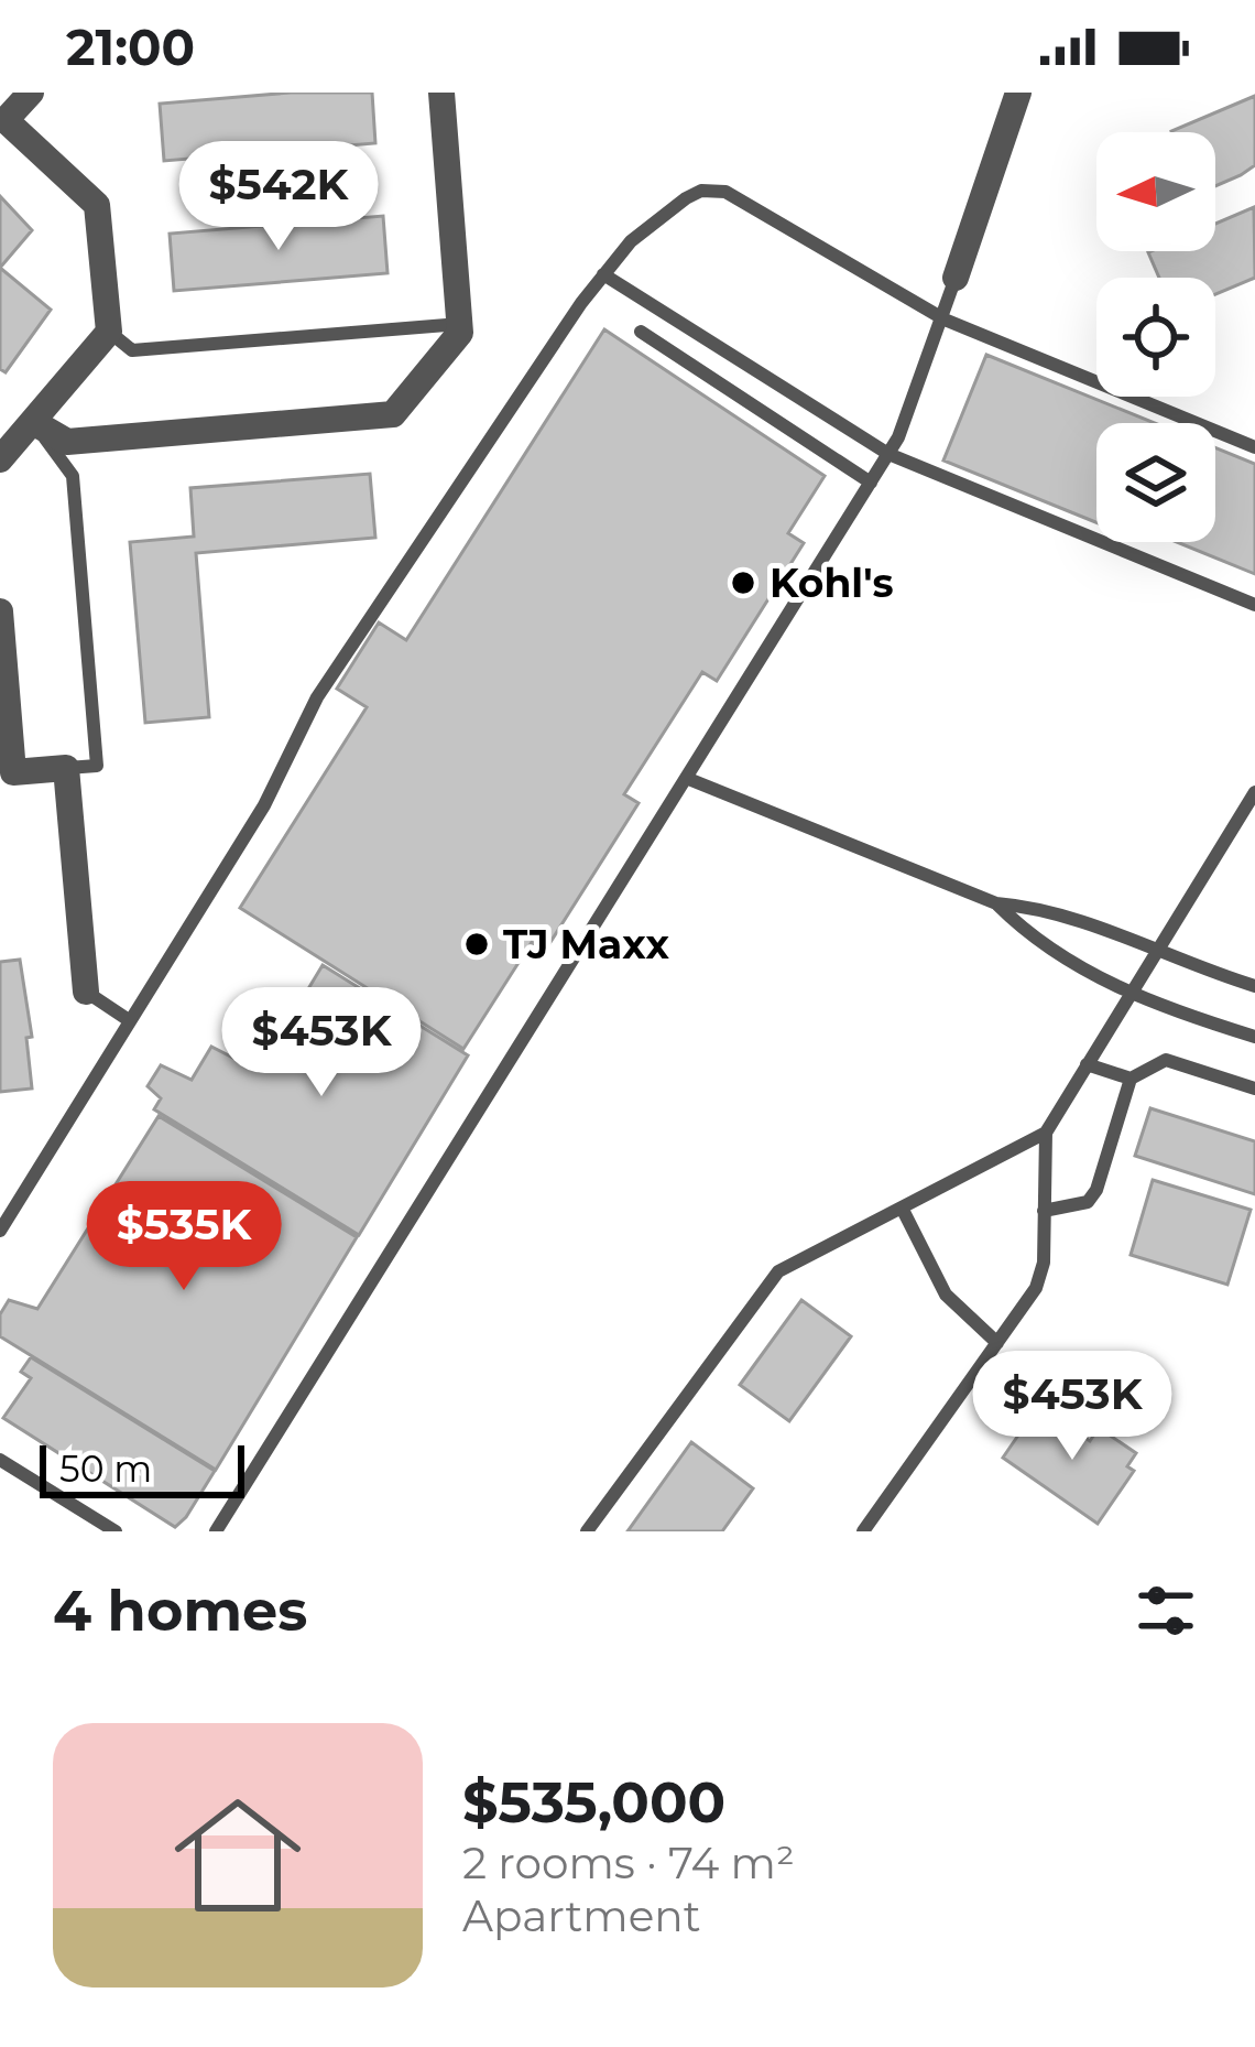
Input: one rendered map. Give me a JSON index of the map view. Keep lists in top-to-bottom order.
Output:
{
  "places": ["Kohl's", "TJ Maxx"],
  "scale_bar": "50 m",
  "north": "left",
  "page": {
    "status": "21:00",
    "price": [
      "$542K",
      "$453K",
      "$535K",
      "$453K"
    ],
    "scale": "50 m",
    "heading": "4 homes",
    "list": [
      {
        "name": "$535,000",
        "note": "2 rooms · 74 m² · Apartment"
      }
    ]
  }
}
